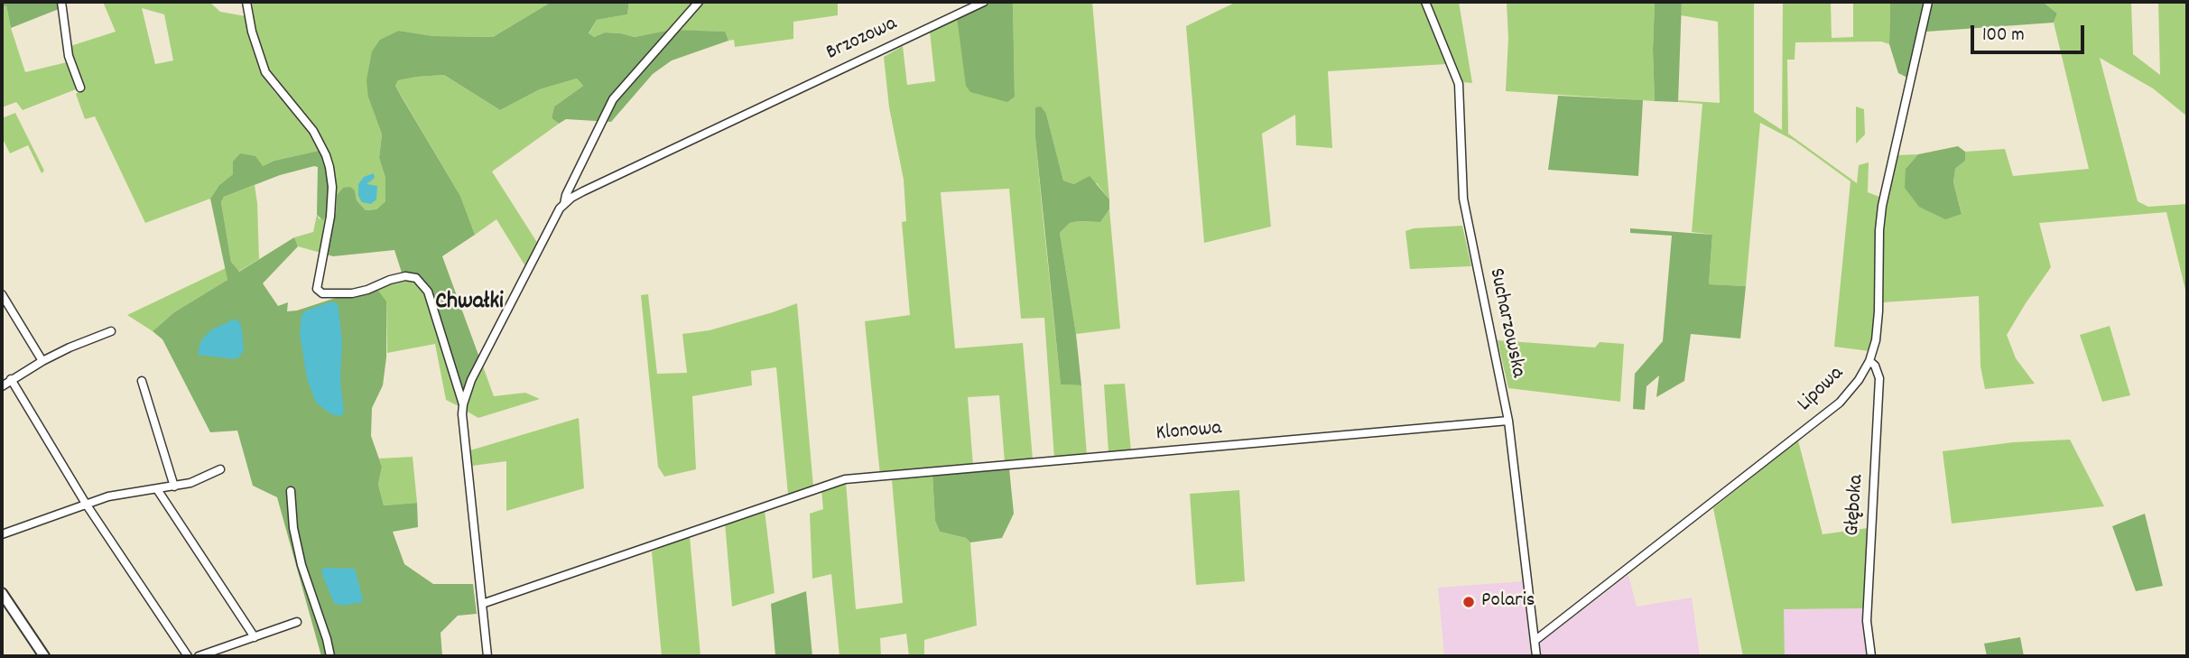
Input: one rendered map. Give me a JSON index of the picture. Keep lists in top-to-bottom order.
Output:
{
  "streets": {
    "street": [
      "Brzozowa",
      "Sucharzowska",
      "Lipowa",
      "Klonowa",
      "Głęboka"
    ]
  },
  "crossings": [
    ["Sucharzowska", "Lipowa"],
    ["Sucharzowska", "Klonowa"],
    ["Lipowa", "Głęboka"]
  ],
  "districts": ["Chwałki"],
  "places": ["Polaris"],
  "scale_bar": "100 m"
}
